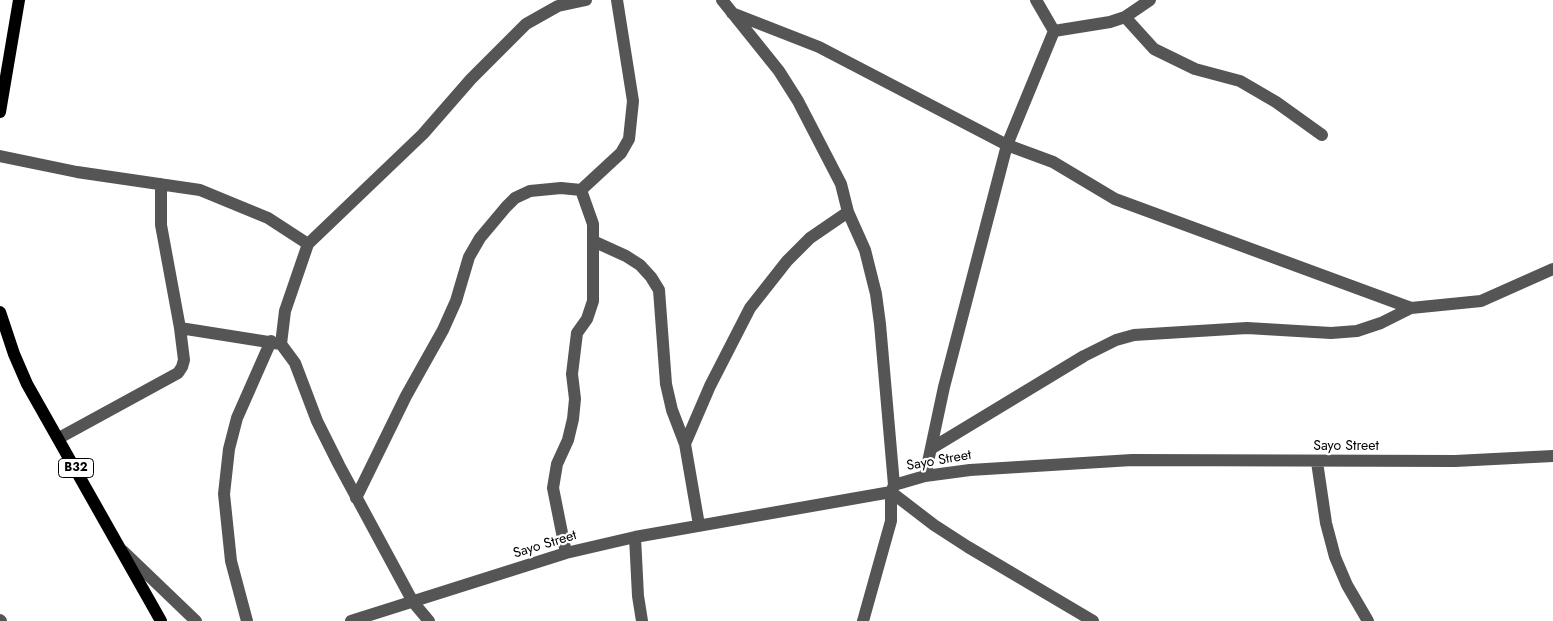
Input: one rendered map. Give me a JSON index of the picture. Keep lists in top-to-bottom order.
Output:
{
  "streets": {
    "main road": ["B32"],
    "street": ["Sayo Street"]
  }
}
